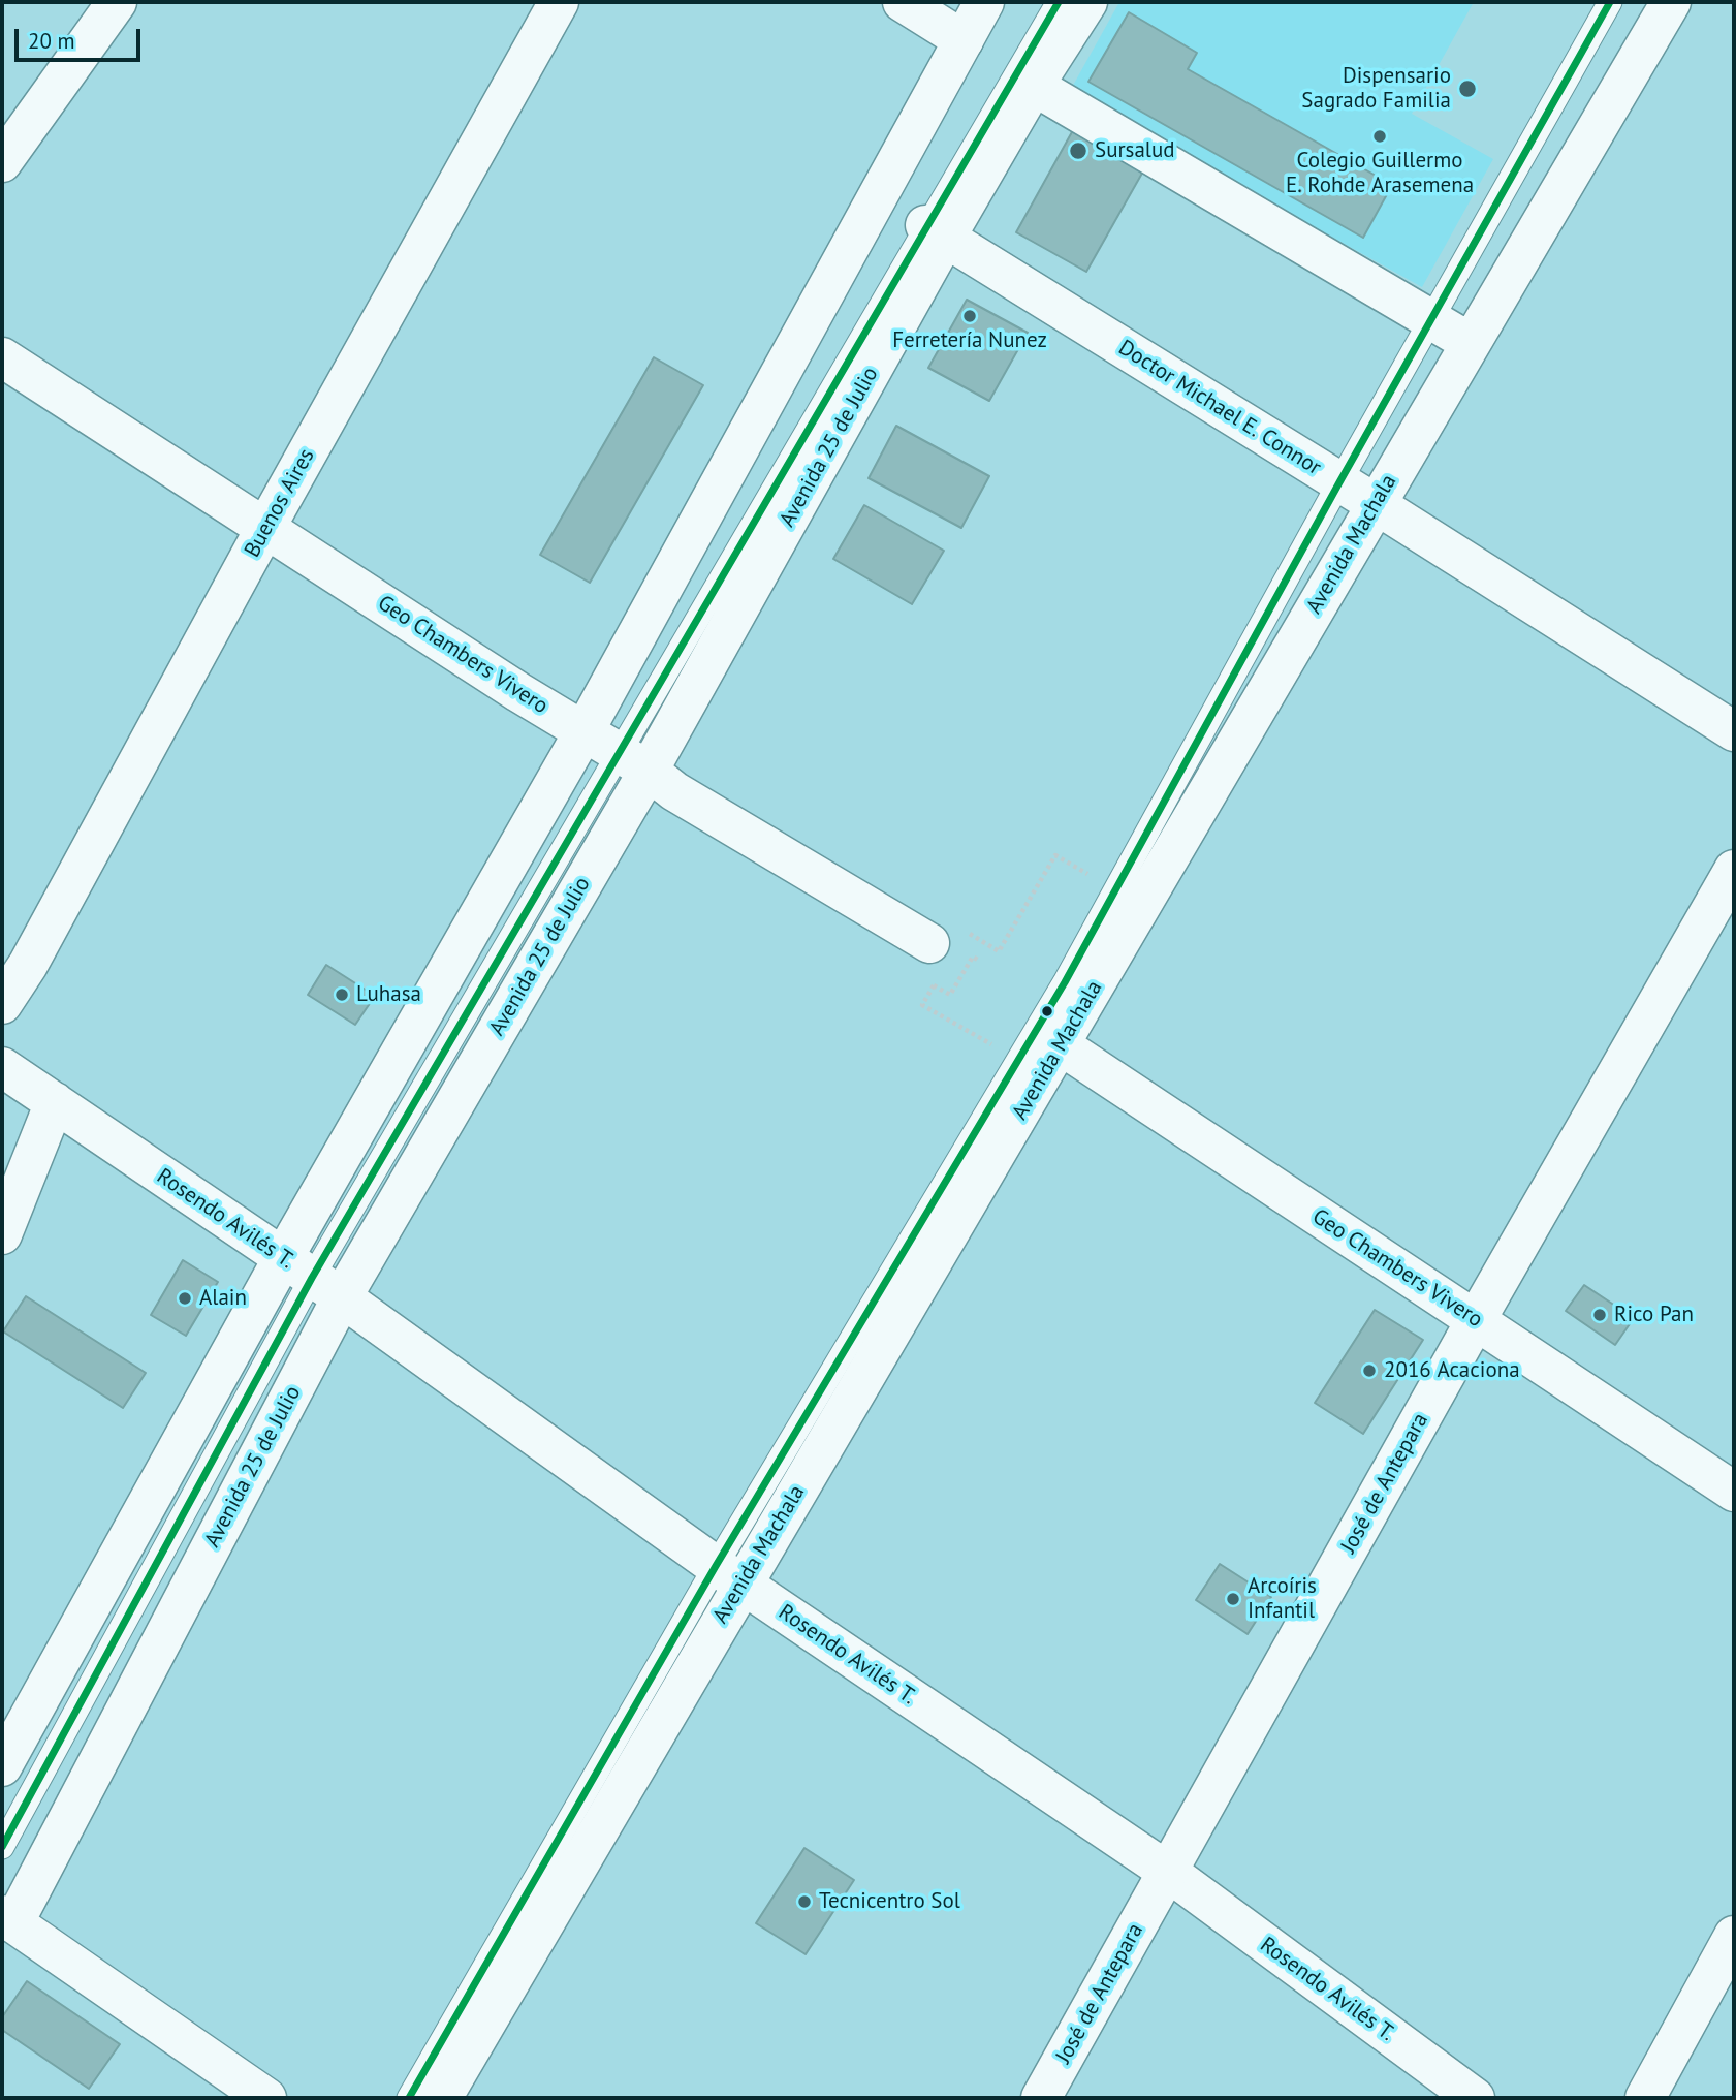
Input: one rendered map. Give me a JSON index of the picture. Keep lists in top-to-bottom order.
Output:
{
  "streets": {
    "street": [
      "Doctor Michael E. Connor",
      "Avenida 25 de Julio",
      "Buenos Aires",
      "Avenida Machala",
      "Geo Chambers Vivero",
      "Rosendo Avilés T.",
      "José de Antepara"
    ]
  },
  "crossings": [
    ["Doctor Michael E. Connor", "Avenida 25 de Julio"],
    ["Doctor Michael E. Connor", "Avenida Machala"],
    ["Avenida 25 de Julio", "Geo Chambers Vivero"],
    ["Avenida 25 de Julio", "Rosendo Avilés T."],
    ["Buenos Aires", "Geo Chambers Vivero"],
    ["Avenida Machala", "Geo Chambers Vivero"],
    ["Avenida Machala", "Rosendo Avilés T."],
    ["Geo Chambers Vivero", "José de Antepara"],
    ["Rosendo Avilés T.", "José de Antepara"]
  ],
  "places": [
    "Dispensario Sagrado Familia",
    "Colegio Guillermo E. Rohde Arasemena",
    "Sursalud",
    "Ferretería Nunez",
    "Luhasa",
    "Alain",
    "Rico Pan",
    "2016 Acaciona",
    "Arcoíris Infantil",
    "Tecnicentro Sol"
  ],
  "scale_bar": "20 m"
}
